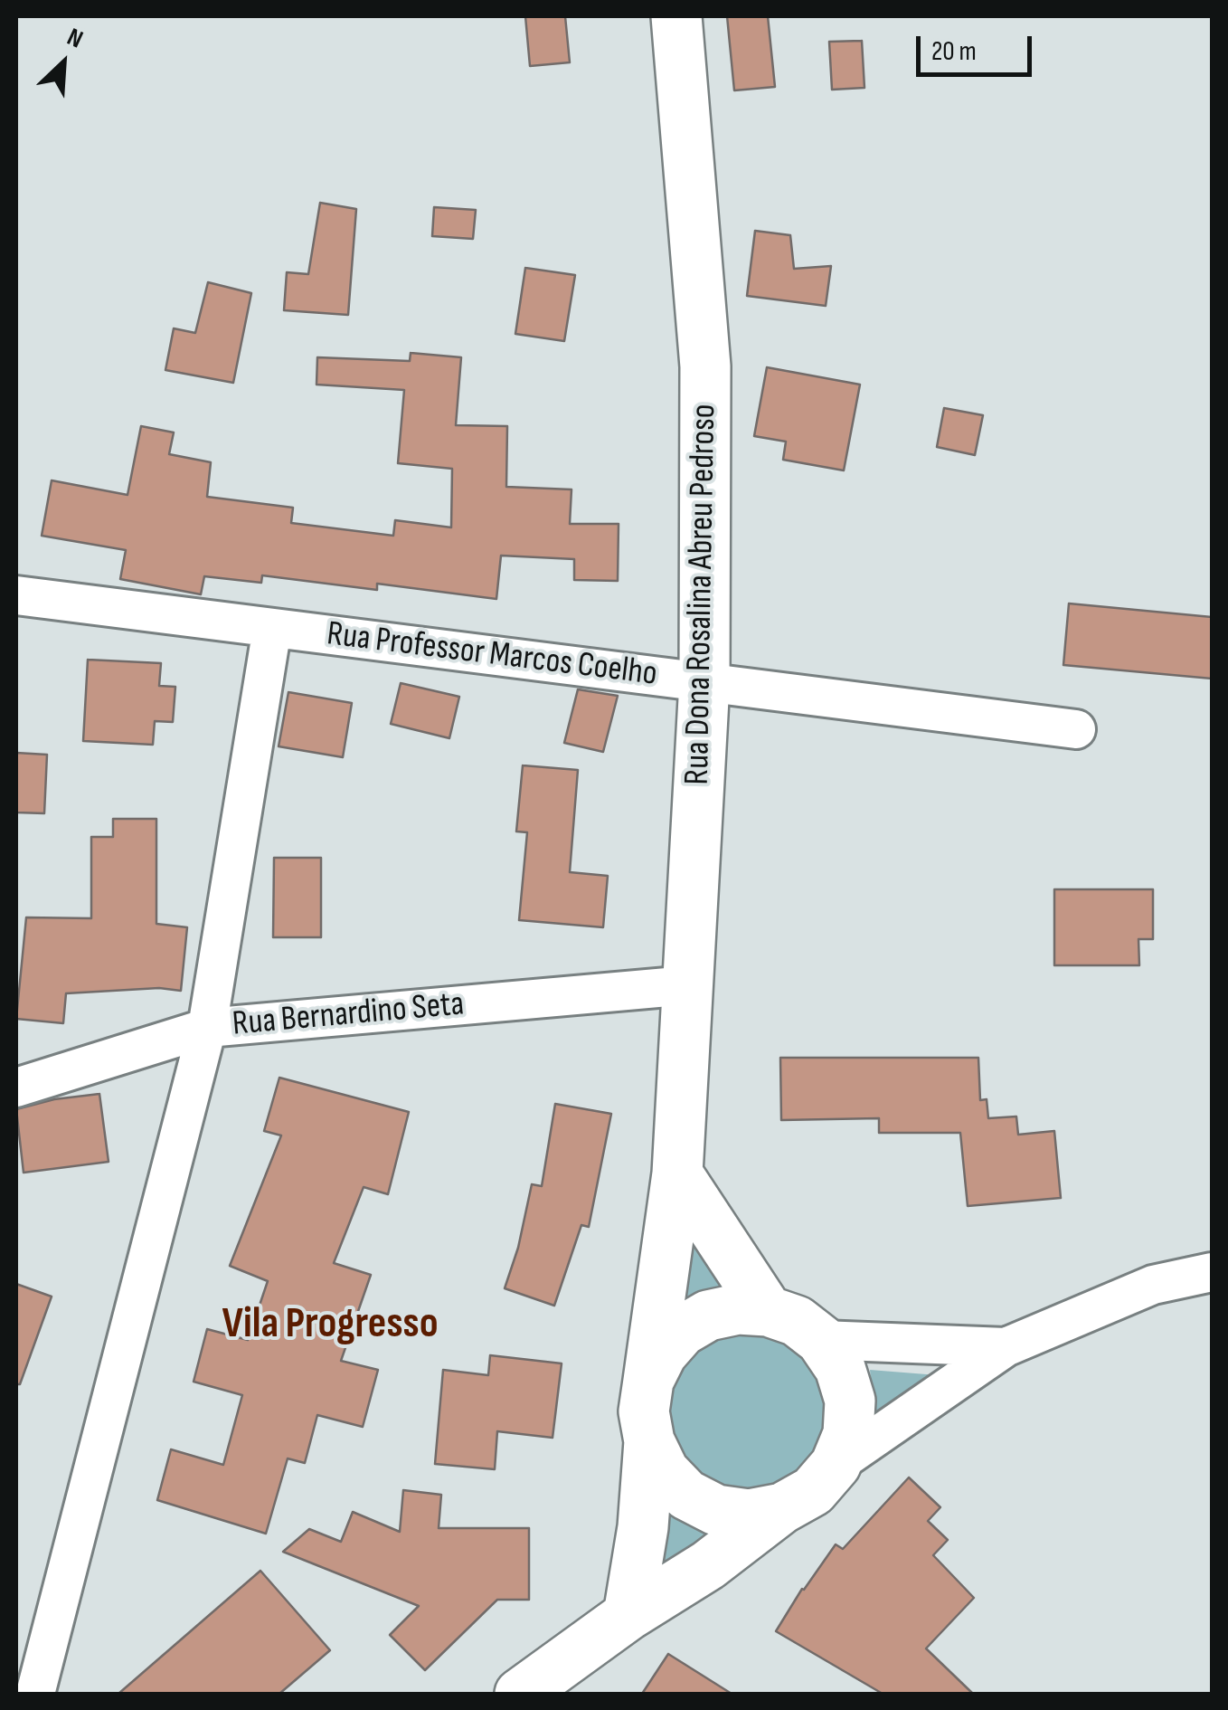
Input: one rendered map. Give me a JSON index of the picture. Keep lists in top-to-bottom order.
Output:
{
  "streets": {
    "main road": ["Rua Dona Rosalina Abreu Pedroso"],
    "street": ["Rua Professor Marcos Coelho", "Rua Bernardino Seta"]
  },
  "crossings": [
    ["Rua Dona Rosalina Abreu Pedroso", "Rua Professor Marcos Coelho"],
    ["Rua Dona Rosalina Abreu Pedroso", "Rua Bernardino Seta"]
  ],
  "districts": ["Vila Progresso"],
  "scale_bar": "20 m",
  "north": "top right"
}
